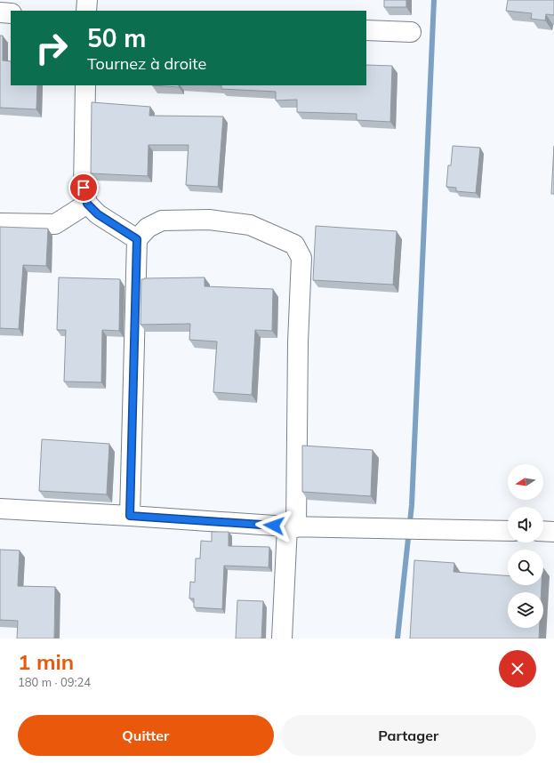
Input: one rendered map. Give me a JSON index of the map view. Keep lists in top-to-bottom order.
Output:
{
  "north": "left",
  "page": {
    "turn": ["50 m", "Tournez à droite"],
    "heading": ["1 min", "180 m · 09:24"],
    "buttons": ["Quitter", "Partager"]
  }
}
